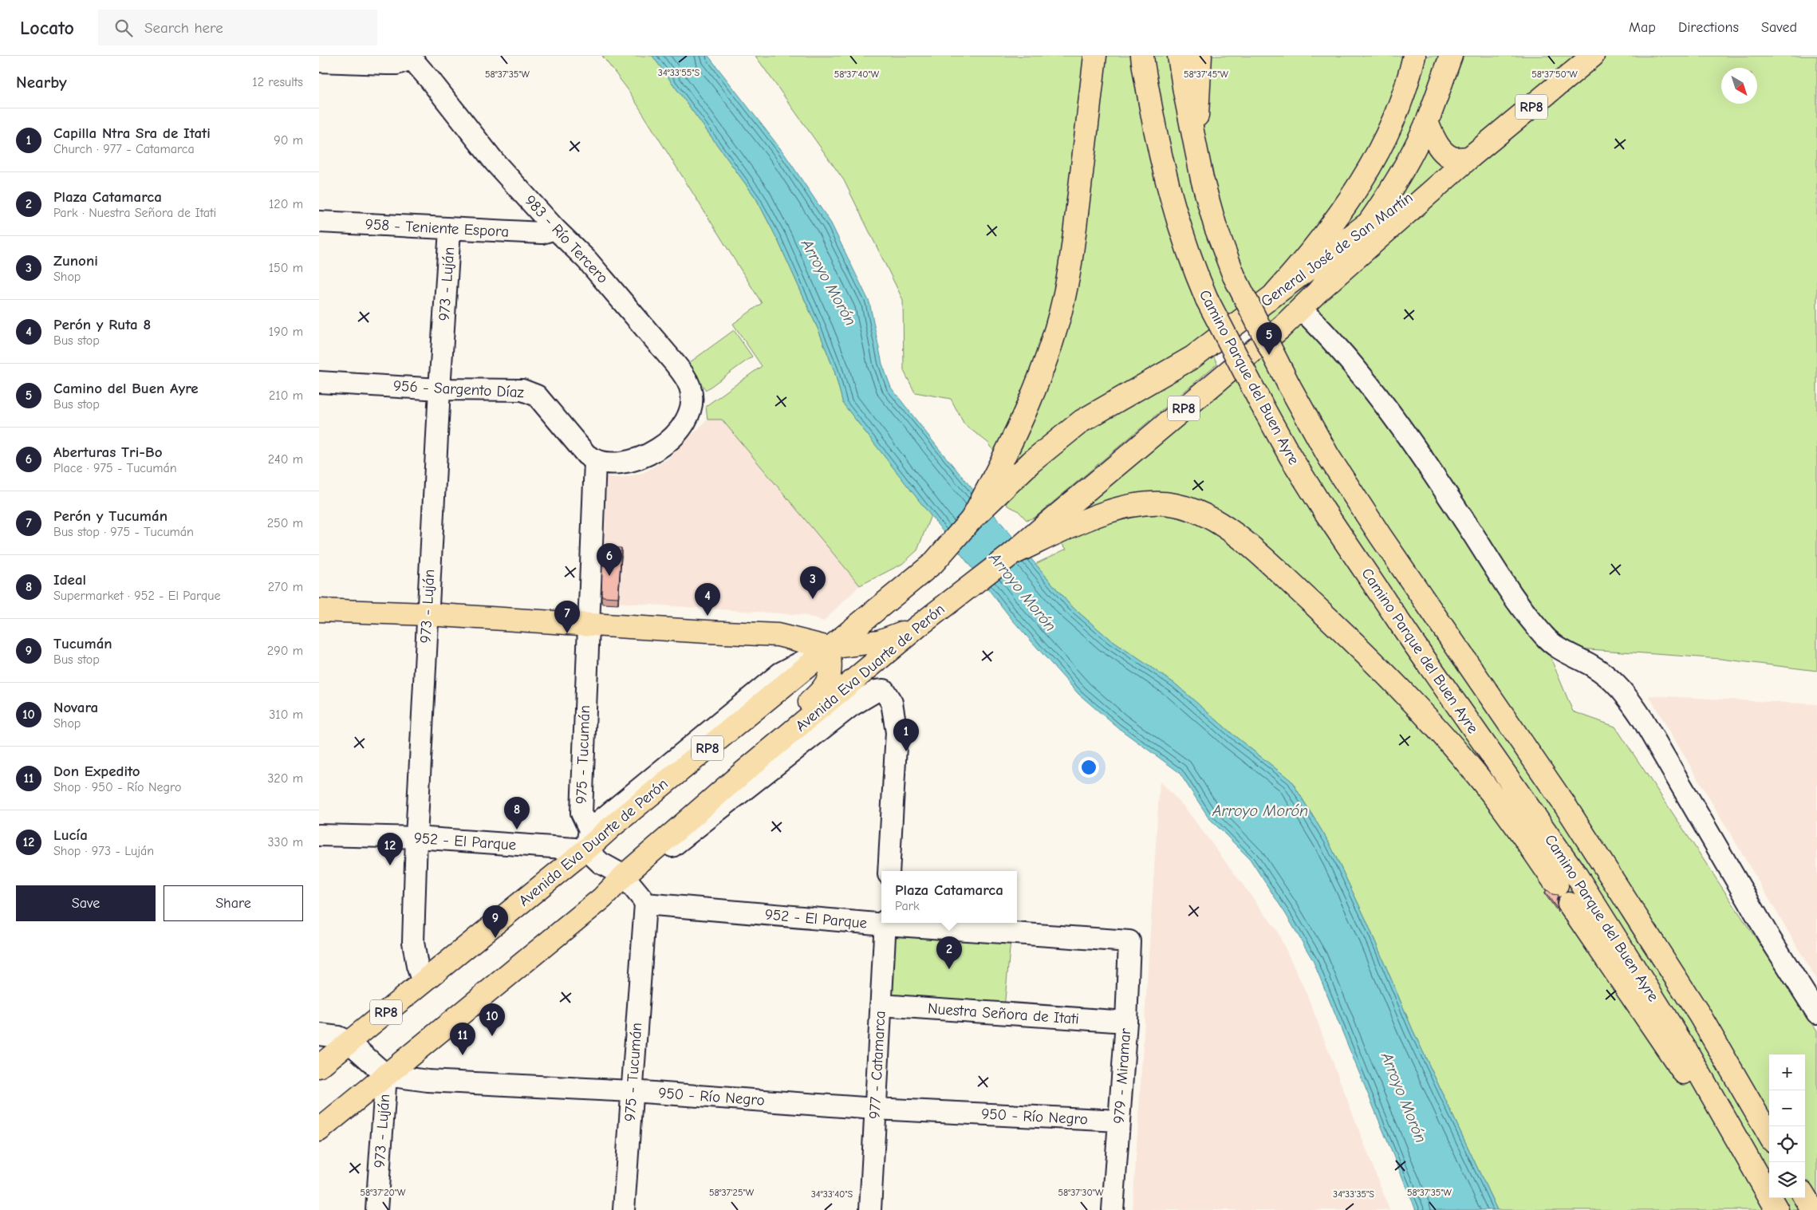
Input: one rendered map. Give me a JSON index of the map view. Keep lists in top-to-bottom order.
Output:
{
  "streets": {
    "main road": [
      "RP8",
      "General José de San Martín",
      "Camino Parque del Buen Ayre",
      "Avenida Eva Duarte de Perón"
    ],
    "street": [
      "958 - Teniente Espora",
      "983 - Río Tercero",
      "973 - Luján",
      "956 - Sargento Díaz",
      "975 - Tucumán",
      "952 - El Parque",
      "Nuestra Señora de Itati",
      "977 - Catamarca",
      "979 - Miramar",
      "950 - Río Negro"
    ]
  },
  "crossings": [
    ["958 - Teniente Espora", "983 - Río Tercero"],
    ["958 - Teniente Espora", "973 - Luján"],
    ["983 - Río Tercero", "956 - Sargento Díaz"],
    ["983 - Río Tercero", "975 - Tucumán"],
    ["General José de San Martín", "Avenida Eva Duarte de Perón"],
    ["973 - Luján", "956 - Sargento Díaz"],
    ["973 - Luján", "Avenida Eva Duarte de Perón"],
    ["973 - Luján", "952 - El Parque"],
    ["973 - Luján", "950 - Río Negro"],
    ["956 - Sargento Díaz", "975 - Tucumán"],
    ["Avenida Eva Duarte de Perón", "975 - Tucumán"],
    ["Avenida Eva Duarte de Perón", "952 - El Parque"],
    ["Avenida Eva Duarte de Perón", "950 - Río Negro"],
    ["975 - Tucumán", "952 - El Parque"],
    ["975 - Tucumán", "950 - Río Negro"],
    ["952 - El Parque", "979 - Miramar"],
    ["Nuestra Señora de Itati", "977 - Catamarca"],
    ["Nuestra Señora de Itati", "979 - Miramar"],
    ["977 - Catamarca", "950 - Río Negro"],
    ["979 - Miramar", "950 - Río Negro"]
  ],
  "water": ["Arroyo Morón"],
  "north": "bottom right",
  "page": {
    "header": "Locato",
    "search": "Search here",
    "nav": ["Map", "Directions", "Saved"],
    "heading": ["Nearby", "12 results"],
    "list": [
      {
        "mark": "1",
        "name": "Capilla Ntra Sra de Itati",
        "note": "Church · 977 - Catamarca",
        "value": "90 m"
      },
      {
        "mark": "2",
        "name": "Plaza Catamarca",
        "note": "Park · Nuestra Señora de Itati",
        "value": "120 m"
      },
      {
        "mark": "3",
        "name": "Zunoni",
        "note": "Shop",
        "value": "150 m"
      },
      {
        "mark": "4",
        "name": "Perón y Ruta 8",
        "note": "Bus stop",
        "value": "190 m"
      },
      {
        "mark": "5",
        "name": "Camino del Buen Ayre",
        "note": "Bus stop",
        "value": "210 m"
      },
      {
        "mark": "6",
        "name": "Aberturas Tri-Bo",
        "note": "Place · 975 - Tucumán",
        "value": "240 m"
      },
      {
        "mark": "7",
        "name": "Perón y Tucumán",
        "note": "Bus stop · 975 - Tucumán",
        "value": "250 m"
      },
      {
        "mark": "8",
        "name": "Ideal",
        "note": "Supermarket · 952 - El Parque",
        "value": "270 m"
      },
      {
        "mark": "9",
        "name": "Tucumán",
        "note": "Bus stop",
        "value": "290 m"
      },
      {
        "mark": "10",
        "name": "Novara",
        "note": "Shop",
        "value": "310 m"
      },
      {
        "mark": "11",
        "name": "Don Expedito",
        "note": "Shop · 950 - Río Negro",
        "value": "320 m"
      },
      {
        "mark": "12",
        "name": "Lucía",
        "note": "Shop · 973 - Luján",
        "value": "330 m"
      }
    ],
    "pins": [
      "5",
      "6",
      "3",
      "4",
      "7",
      "1",
      "8",
      "12",
      "9",
      "2",
      "10",
      "11"
    ],
    "popup": ["Plaza Catamarca", "Park"],
    "buttons": ["Save", "Share"],
    "map_buttons": ["+", "−"]
  },
  "coordinates": [
    "34°33'55\"S",
    "58°37'35\"W",
    "58°37'45\"W",
    "58°37'40\"W",
    "58°37'50\"W",
    "58°37'20\"W",
    "58°37'25\"W",
    "58°37'30\"W",
    "34°33'40\"S",
    "34°33'35\"S"
  ]
}
